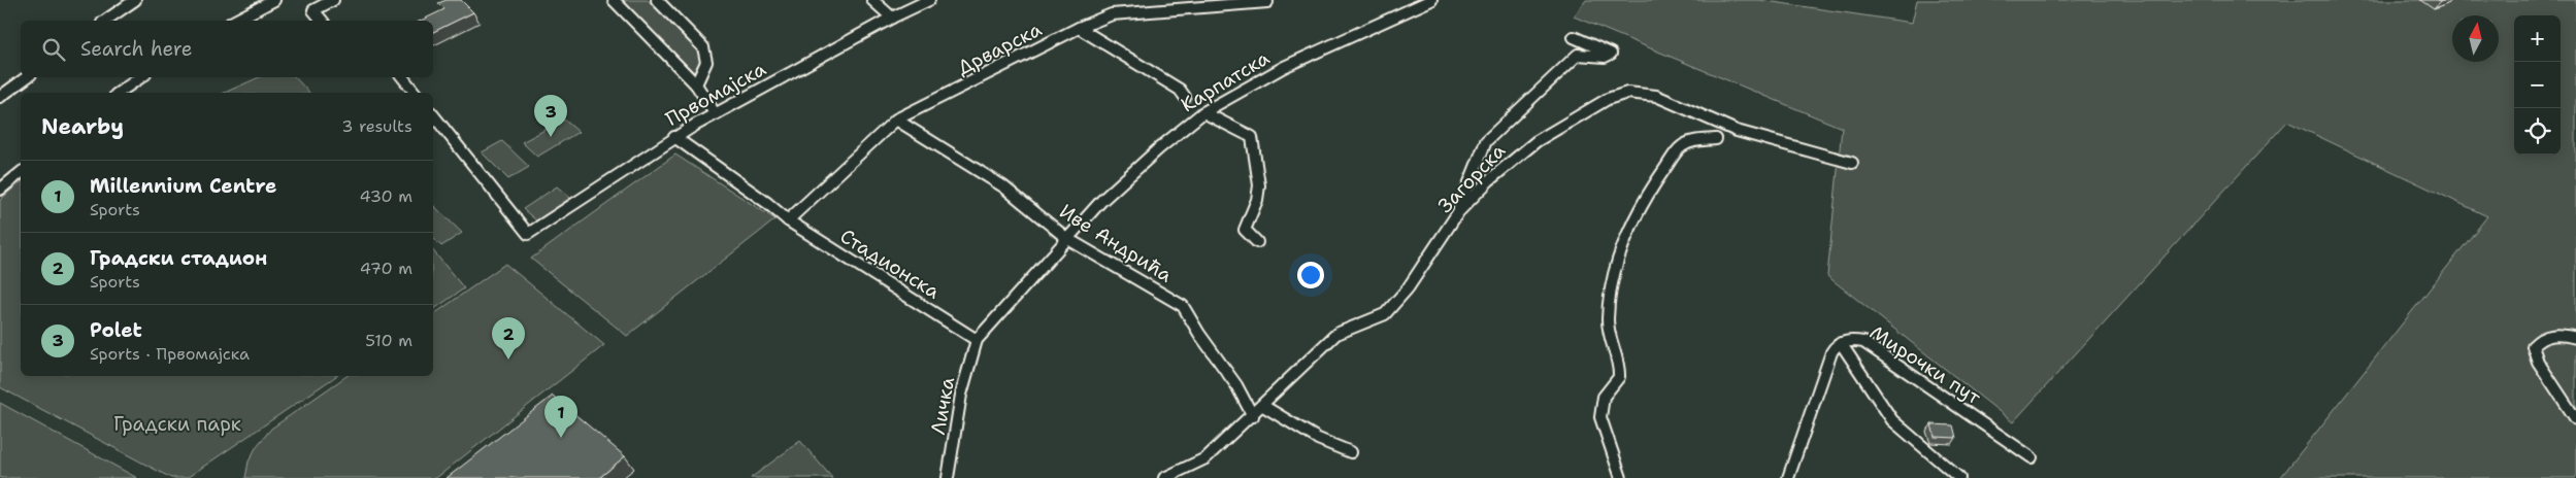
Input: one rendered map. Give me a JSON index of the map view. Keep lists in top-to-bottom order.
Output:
{
  "streets": {
    "street": [
      "Дрварска",
      "Карпатска",
      "Првомајска",
      "Загорска",
      "Иве Андрића",
      "Стадионска",
      "Мирочки пут",
      "Личка"
    ]
  },
  "crossings": [
    ["Дрварска", "Иве Андрића"],
    ["Дрварска", "Стадионска"],
    ["Карпатска", "Иве Андрића"],
    ["Првомајска", "Стадионска"],
    ["Загорска", "Иве Андрића"],
    ["Стадионска", "Личка"]
  ],
  "parks": ["Градски парк"],
  "north": "top",
  "page": {
    "map_buttons": ["+", "−"],
    "search": "Search here",
    "heading": ["Nearby", "3 results"],
    "pins": ["3", "2", "1"],
    "list": [
      {
        "mark": "1",
        "name": "Millennium Centre",
        "note": "Sports",
        "value": "430 m"
      },
      {
        "mark": "2",
        "name": "Градски стадион",
        "note": "Sports",
        "value": "470 m"
      },
      {
        "mark": "3",
        "name": "Polet",
        "note": "Sports · Првомајска",
        "value": "510 m"
      }
    ]
  }
}
